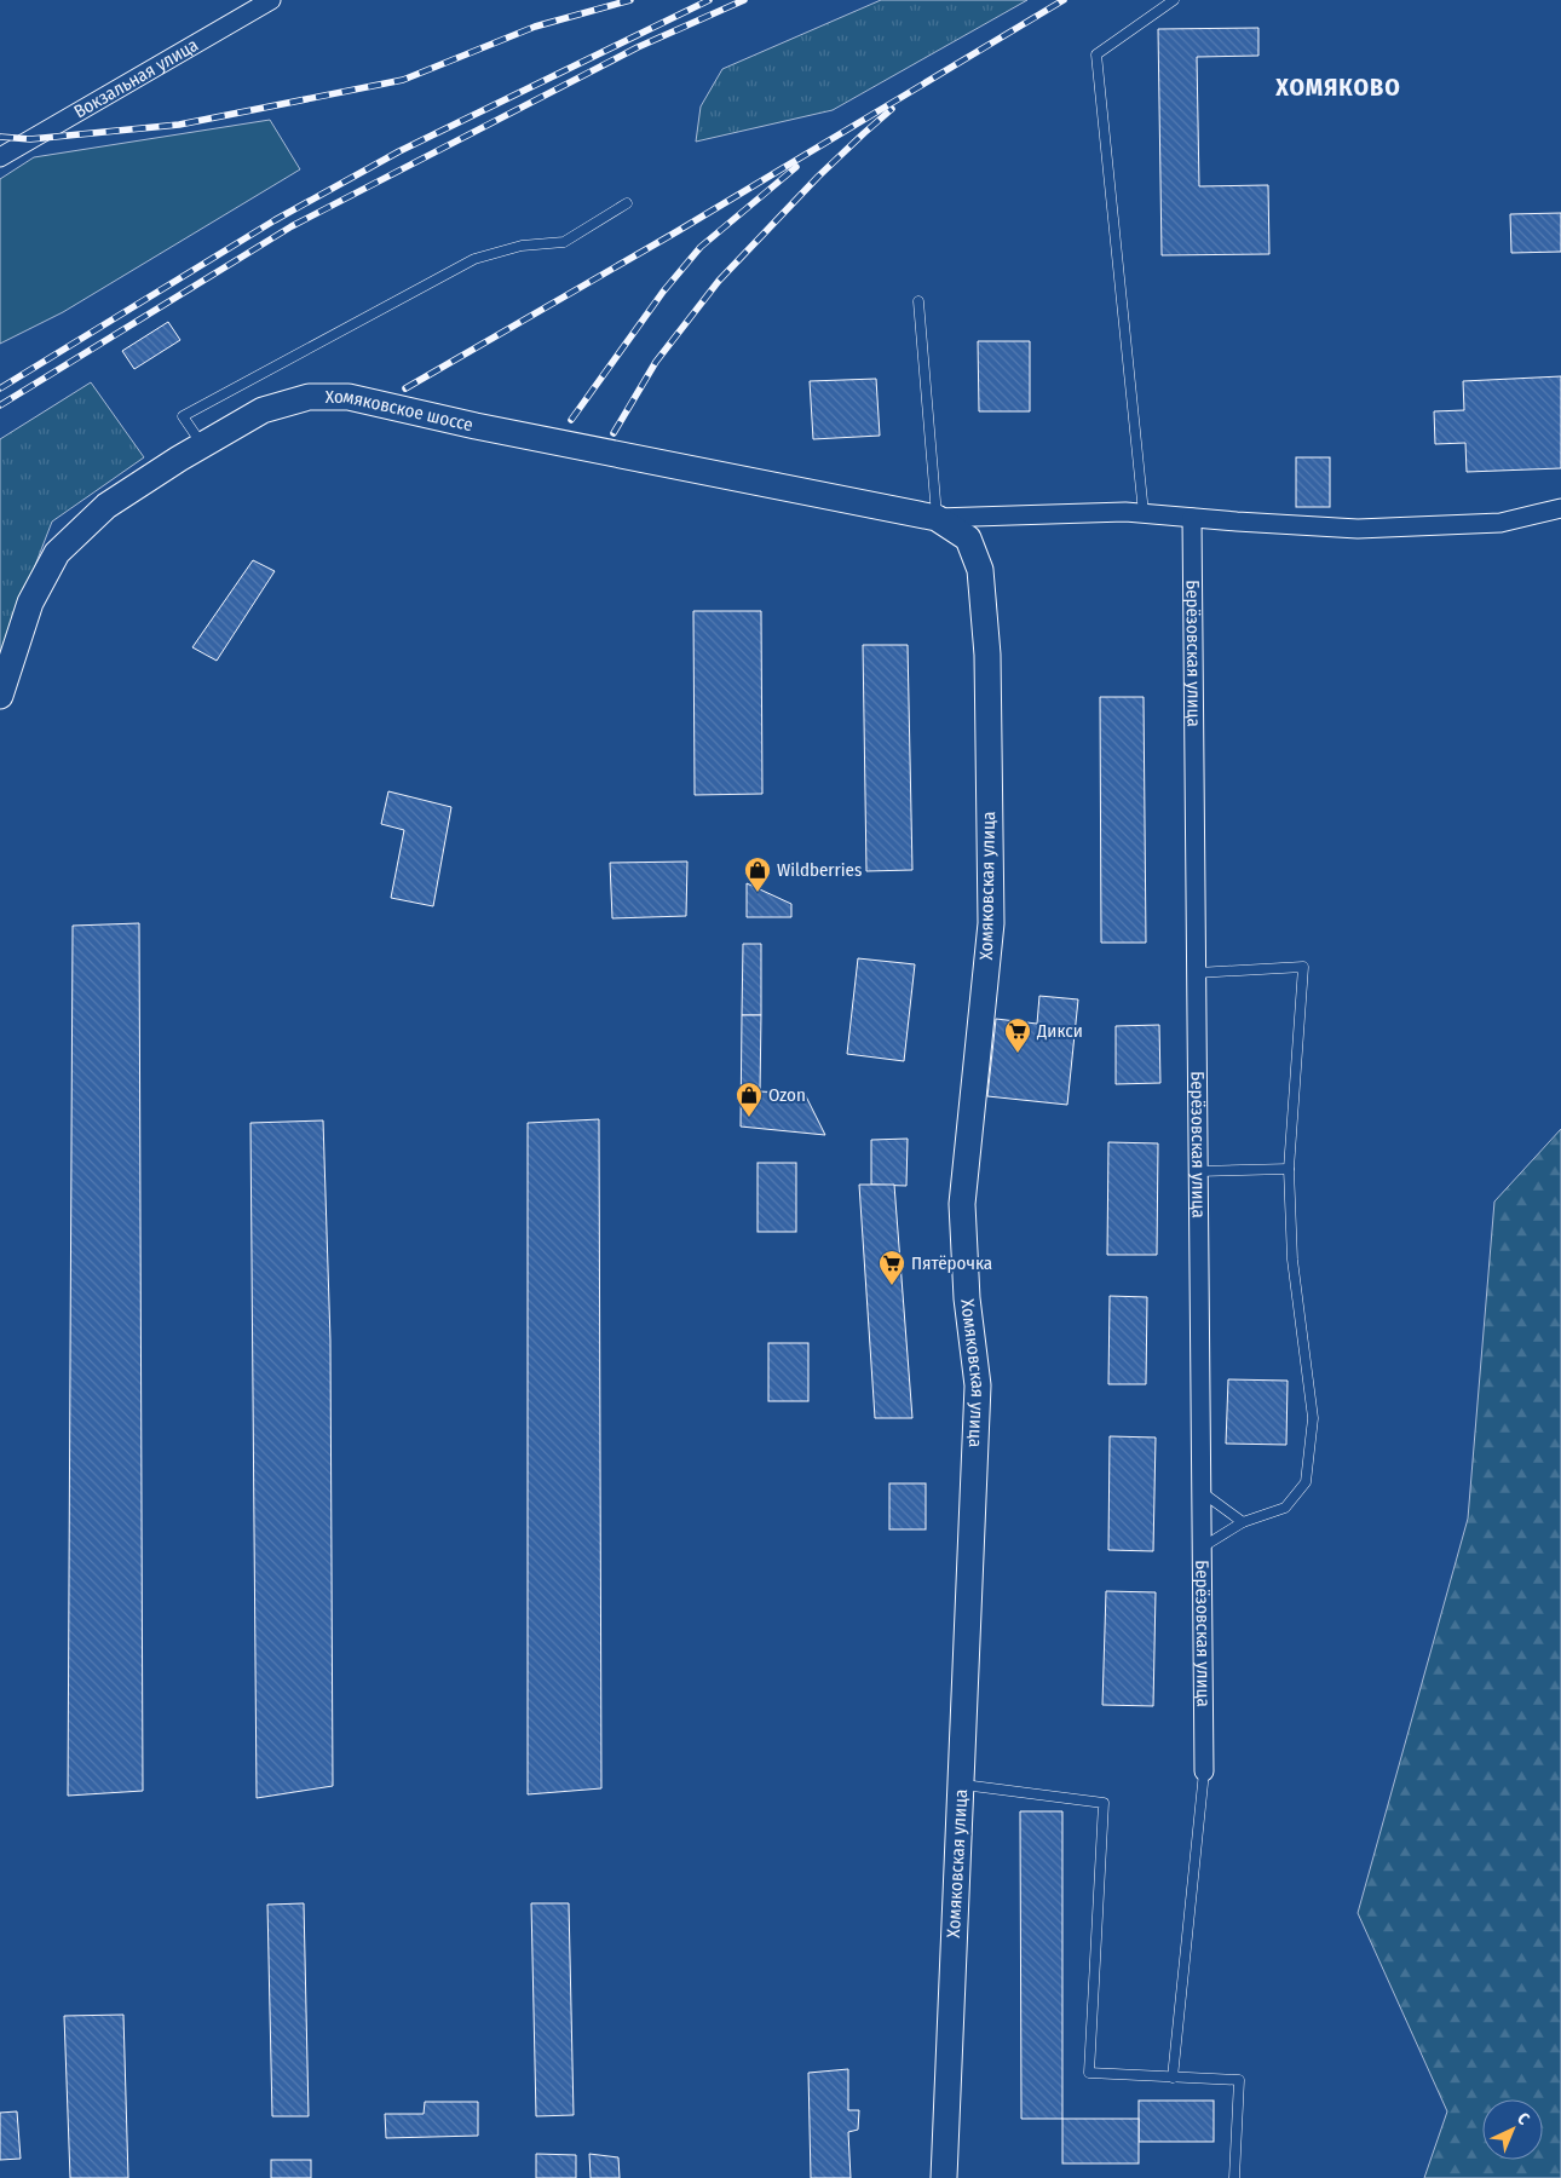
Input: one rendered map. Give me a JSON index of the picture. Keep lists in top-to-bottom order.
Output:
{
  "streets": {
    "street": [
      "Вокзальная улица",
      "Хомяковское шоссе",
      "Берёзовская улица",
      "Хомяковская улица"
    ]
  },
  "crossings": [
    ["Хомяковское шоссе", "Хомяковская улица"]
  ],
  "districts": ["ХОМЯКОВО"],
  "places": {
    "shop": ["Wildberries", "Ozon"],
    "supermarket": ["Дикси", "Пятёрочка"]
  },
  "north": "top right"
}
